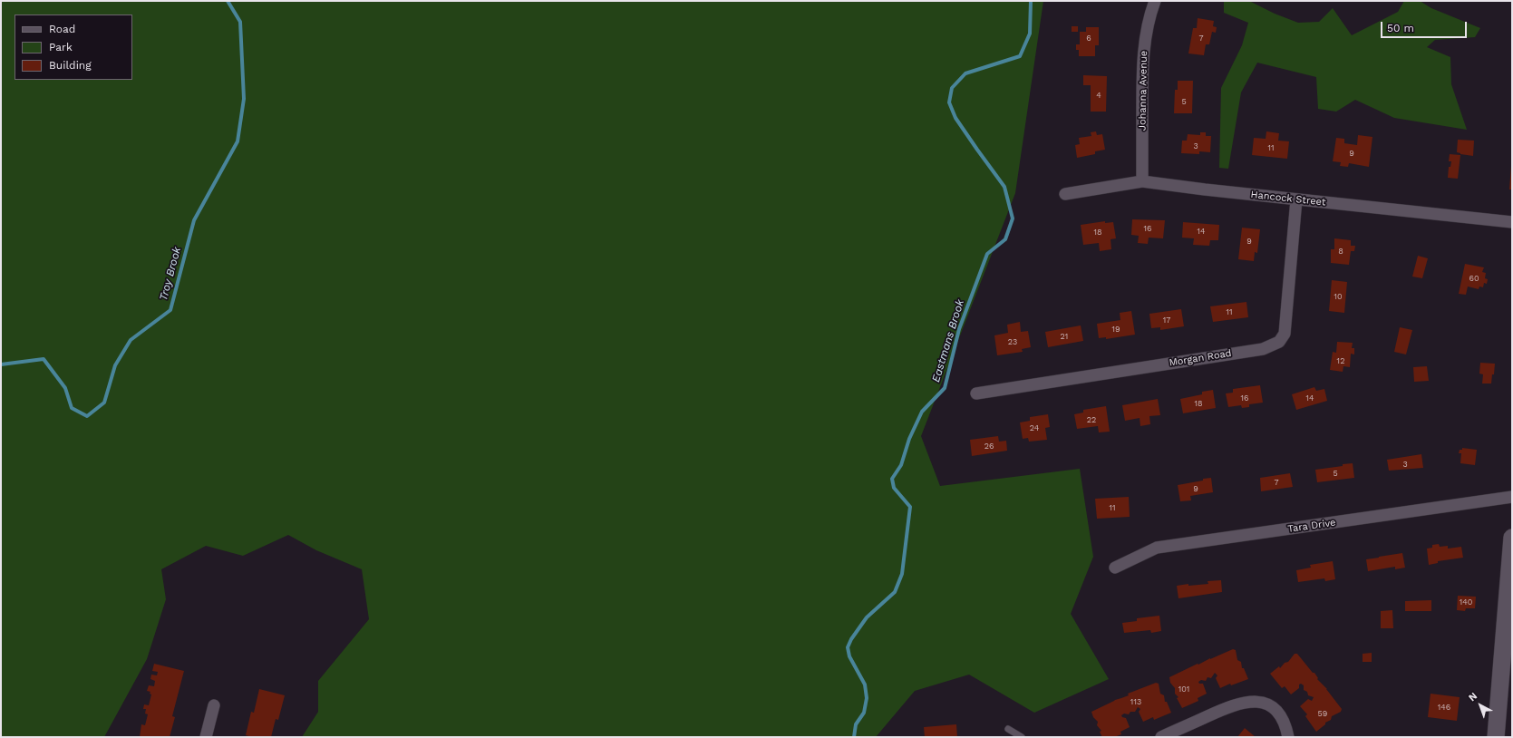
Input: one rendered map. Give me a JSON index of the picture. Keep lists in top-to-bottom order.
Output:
{
  "streets": {
    "street": [
      "Johanna Avenue",
      "Hancock Street",
      "Morgan Road",
      "Tara Drive"
    ]
  },
  "crossings": [
    ["Johanna Avenue", "Hancock Street"],
    ["Hancock Street", "Morgan Road"]
  ],
  "water": ["Troy Brook", "Eastmans Brook"],
  "house_numbers": [
    "6",
    "7",
    "4",
    "5",
    "3",
    "11",
    "9",
    "16",
    "14",
    "18",
    "9",
    "8",
    "60",
    "10",
    "11",
    "17",
    "19",
    "21",
    "23",
    "12",
    "16",
    "14",
    "18",
    "22",
    "24",
    "26",
    "3",
    "5",
    "7",
    "9",
    "11",
    "140",
    "101",
    "113",
    "146",
    "59"
  ],
  "legend": ["Road", "Park", "Building"],
  "scale_bar": "50 m",
  "north": "top left"
}
